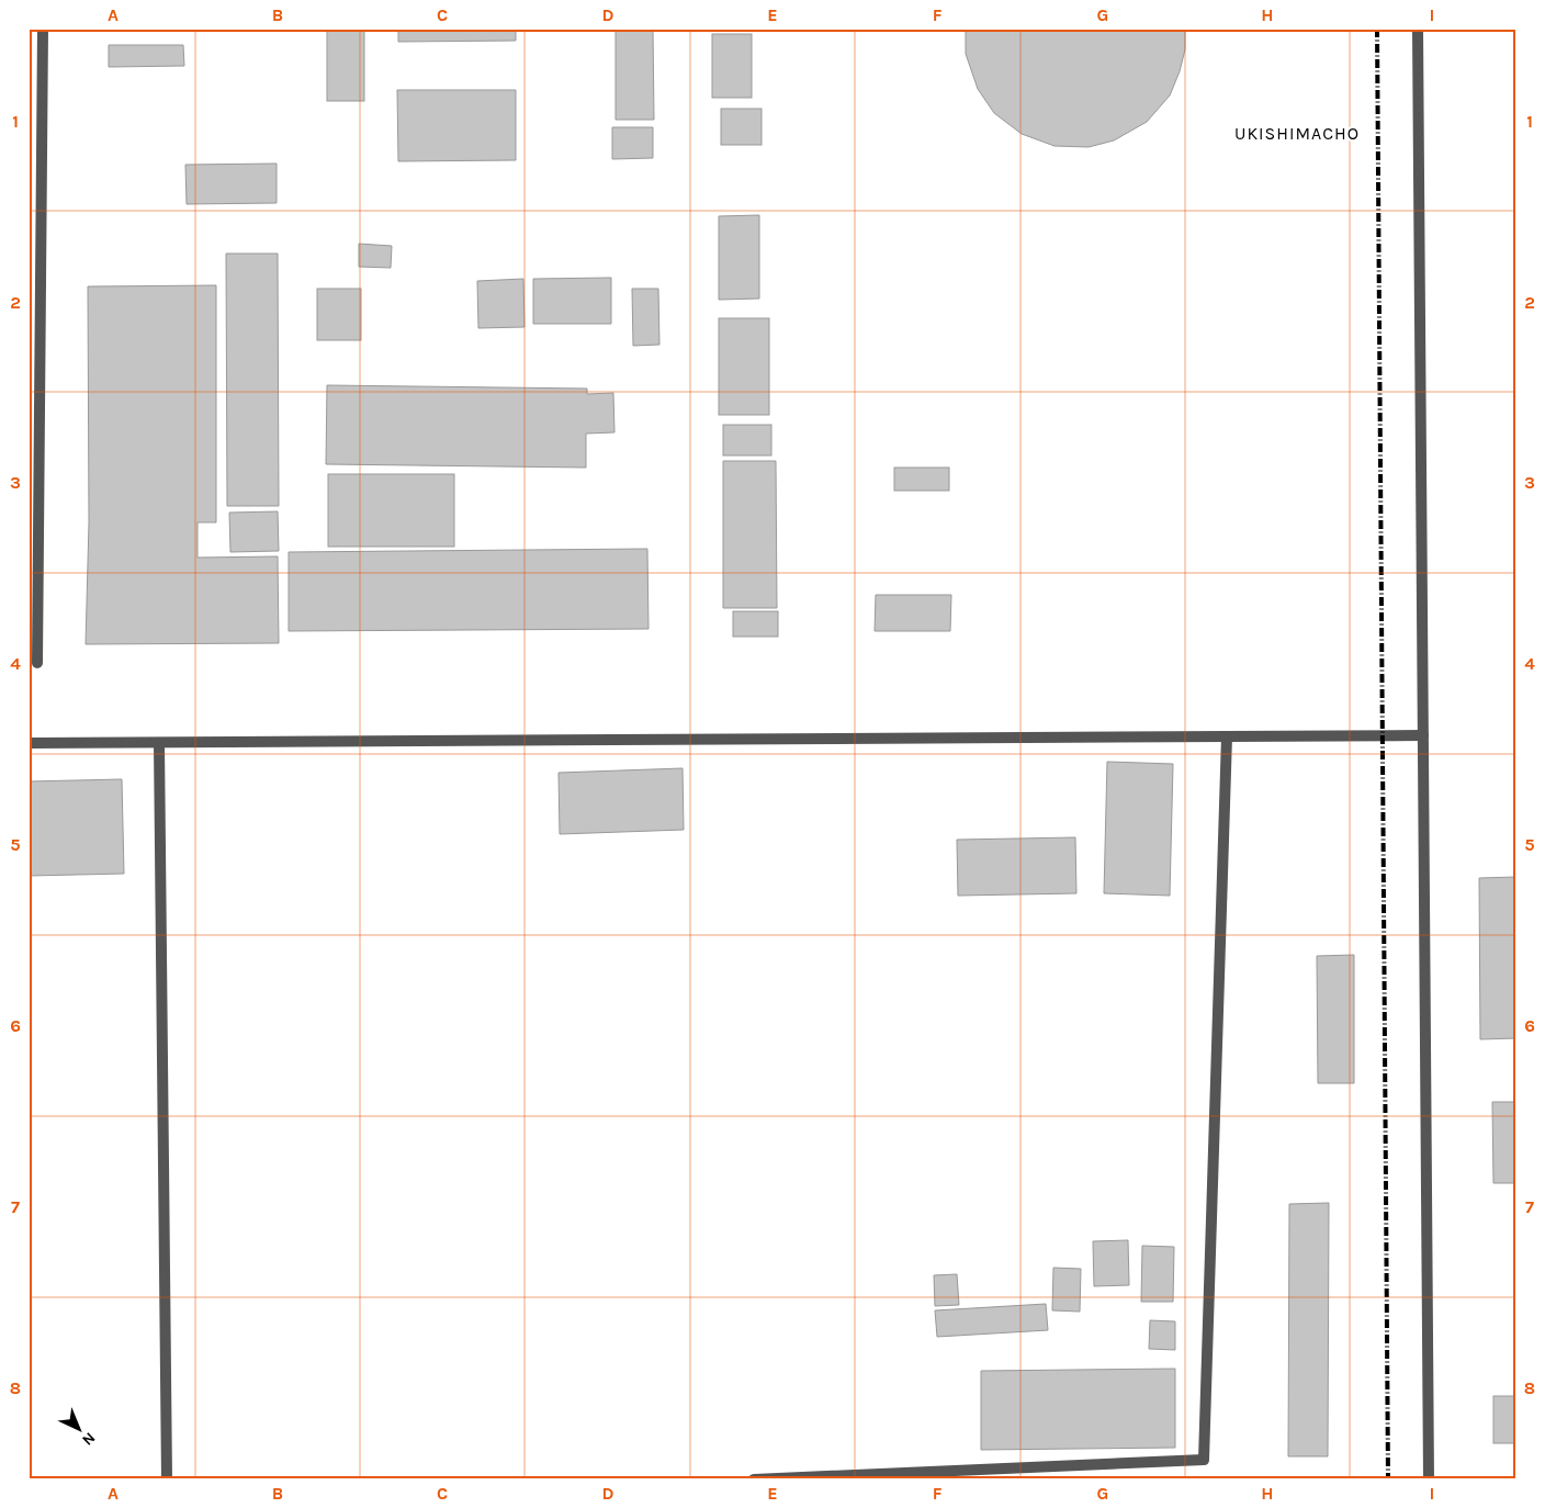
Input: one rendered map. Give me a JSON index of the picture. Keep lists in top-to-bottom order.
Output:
{
  "districts": ["UKISHIMACHO"],
  "north": "bottom right",
  "grid": {
    "columns": [
      "A",
      "B",
      "C",
      "D",
      "E",
      "F",
      "G",
      "H",
      "I"
    ],
    "rows": [
      "1",
      "2",
      "3",
      "4",
      "5",
      "6",
      "7",
      "8"
    ]
  }
}
